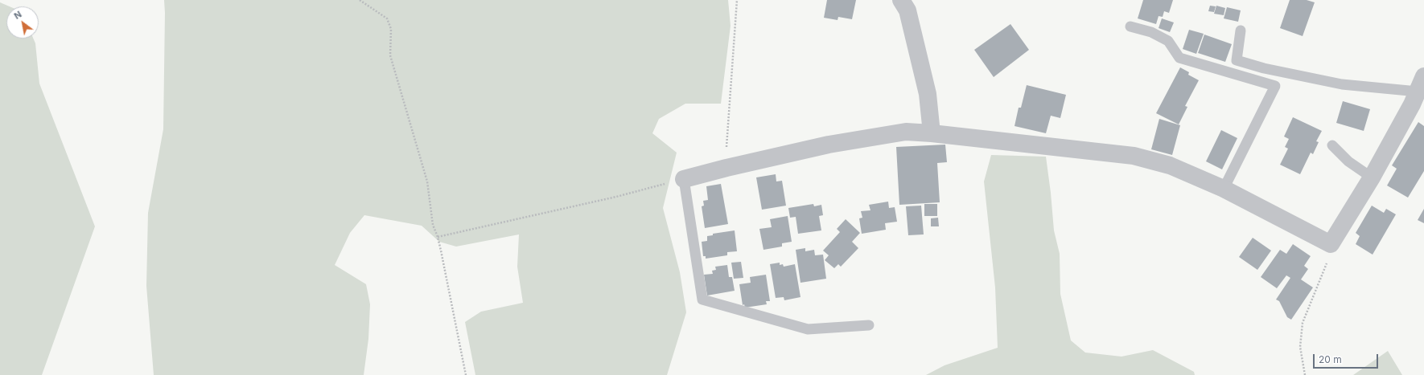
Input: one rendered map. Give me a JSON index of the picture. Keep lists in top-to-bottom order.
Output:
{
  "scale_bar": "20 m",
  "north": "top left"
}
